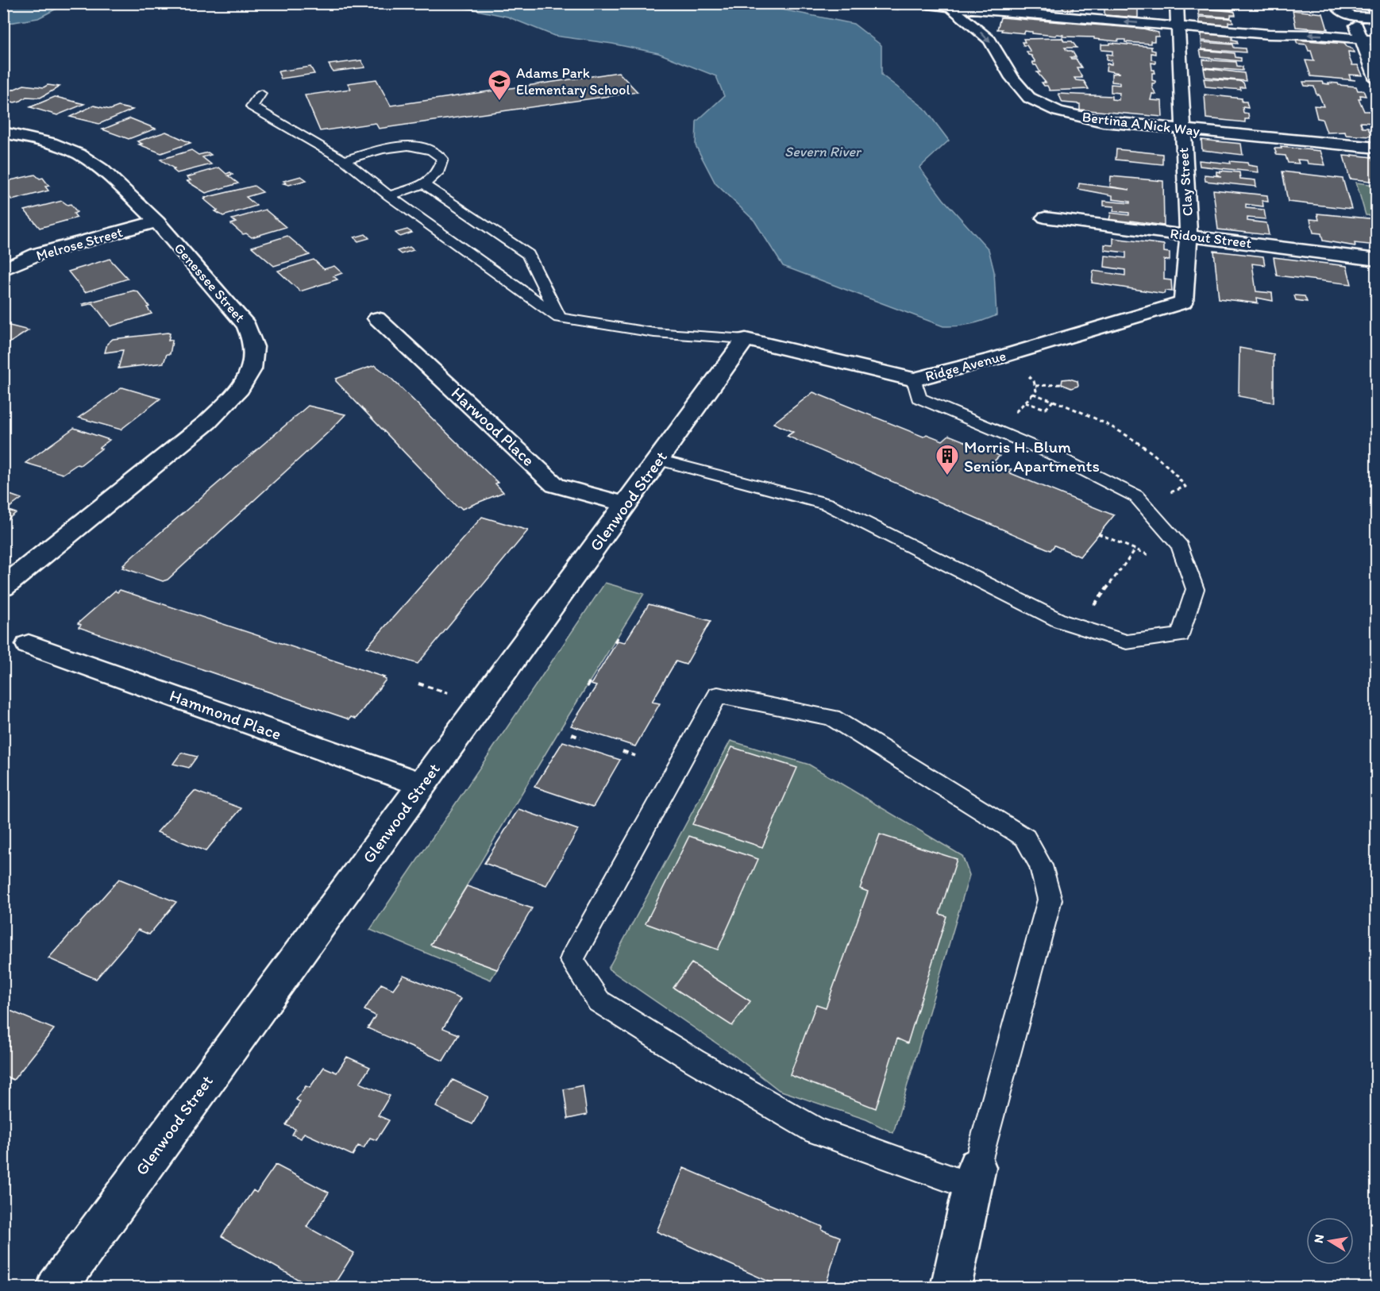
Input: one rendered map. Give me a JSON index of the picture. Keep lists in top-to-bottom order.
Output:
{
  "streets": {
    "street": [
      "Bertina A Nick Way",
      "Clay Street",
      "Ridout Street",
      "Melrose Street",
      "Genessee Street",
      "Ridge Avenue",
      "Harwood Place",
      "Glenwood Street",
      "Hammond Place"
    ]
  },
  "crossings": [
    ["Bertina A Nick Way", "Clay Street"],
    ["Clay Street", "Ridout Street"],
    ["Clay Street", "Ridge Avenue"],
    ["Melrose Street", "Genessee Street"],
    ["Ridge Avenue", "Glenwood Street"],
    ["Harwood Place", "Glenwood Street"],
    ["Glenwood Street", "Hammond Place"]
  ],
  "water": ["Severn River"],
  "places": {
    "school or university": ["Adams Park Elementary School"],
    "building": ["Morris H. Blum Senior Apartments"]
  },
  "north": "left"
}
